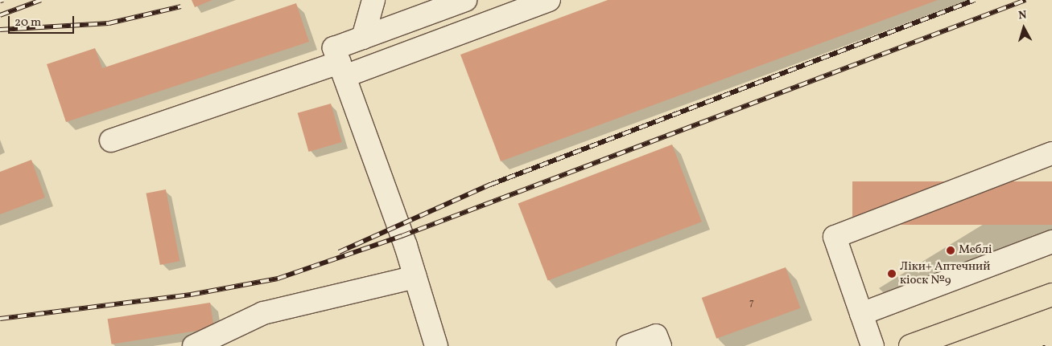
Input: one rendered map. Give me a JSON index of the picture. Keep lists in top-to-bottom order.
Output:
{
  "places": ["Меблі", "Ліки+ Аптечний кіоск №9"],
  "house_numbers": ["7"],
  "scale_bar": "20 m",
  "north": "top"
}
